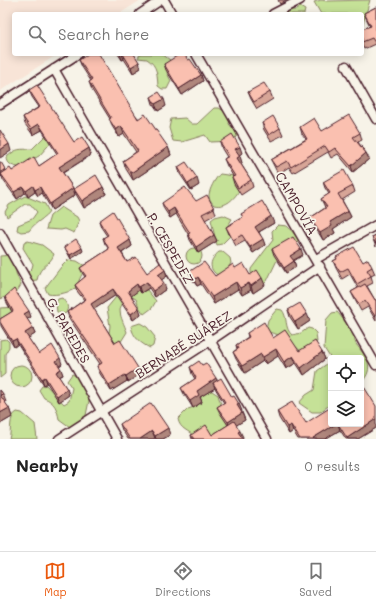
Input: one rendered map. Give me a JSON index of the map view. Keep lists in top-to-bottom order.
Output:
{
  "streets": {
    "street": [
      "CAMPOVÍA",
      "P. CESPEDEZ",
      "G. PAREDES",
      "BERNABÉ SUÁREZ"
    ]
  },
  "crossings": [
    ["CAMPOVÍA", "BERNABÉ SUÁREZ"],
    ["P. CESPEDEZ", "BERNABÉ SUÁREZ"],
    ["G. PAREDES", "BERNABÉ SUÁREZ"]
  ],
  "page": {
    "search": "Search here",
    "heading": ["Nearby", "0 results"],
    "nav": ["Map", "Directions", "Saved"]
  }
}
